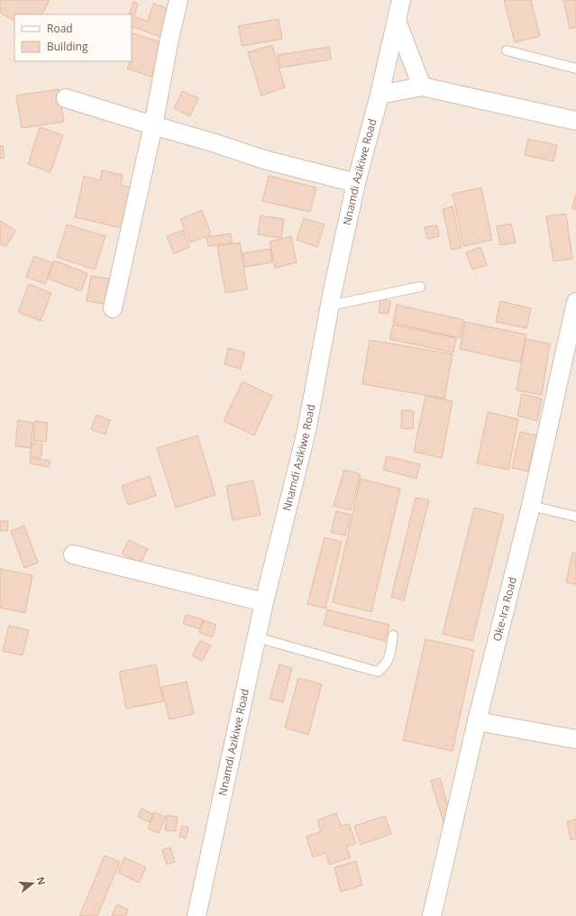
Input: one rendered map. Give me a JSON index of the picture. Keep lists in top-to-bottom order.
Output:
{
  "streets": {
    "street": ["Nnamdi Azikiwe Road", "Oke-Ira Road"]
  },
  "legend": ["Road", "Building"],
  "north": "right"
}
